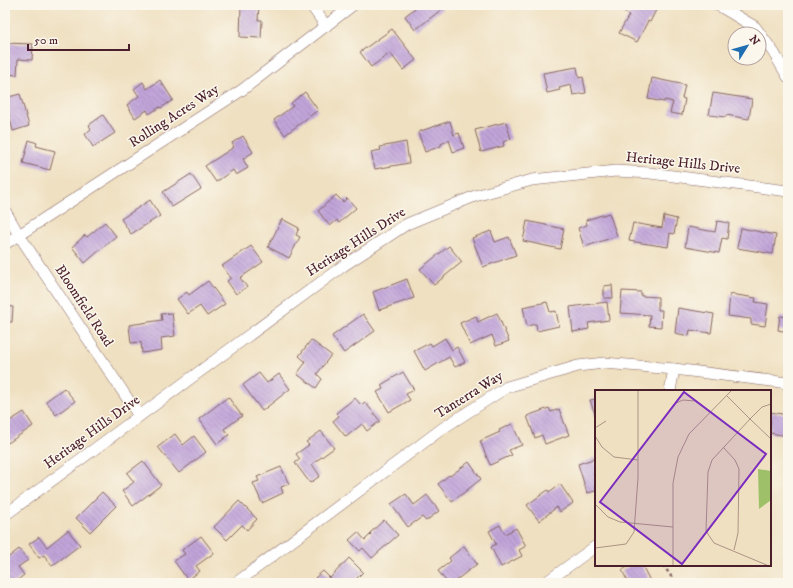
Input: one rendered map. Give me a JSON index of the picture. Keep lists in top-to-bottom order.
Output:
{
  "streets": {
    "street": [
      "Rolling Acres Way",
      "Heritage Hills Drive",
      "Bloomfield Road",
      "Tanterra Way"
    ]
  },
  "crossings": [
    ["Rolling Acres Way", "Bloomfield Road"],
    ["Heritage Hills Drive", "Bloomfield Road"]
  ],
  "scale_bar": "50 m",
  "north": "top right"
}
